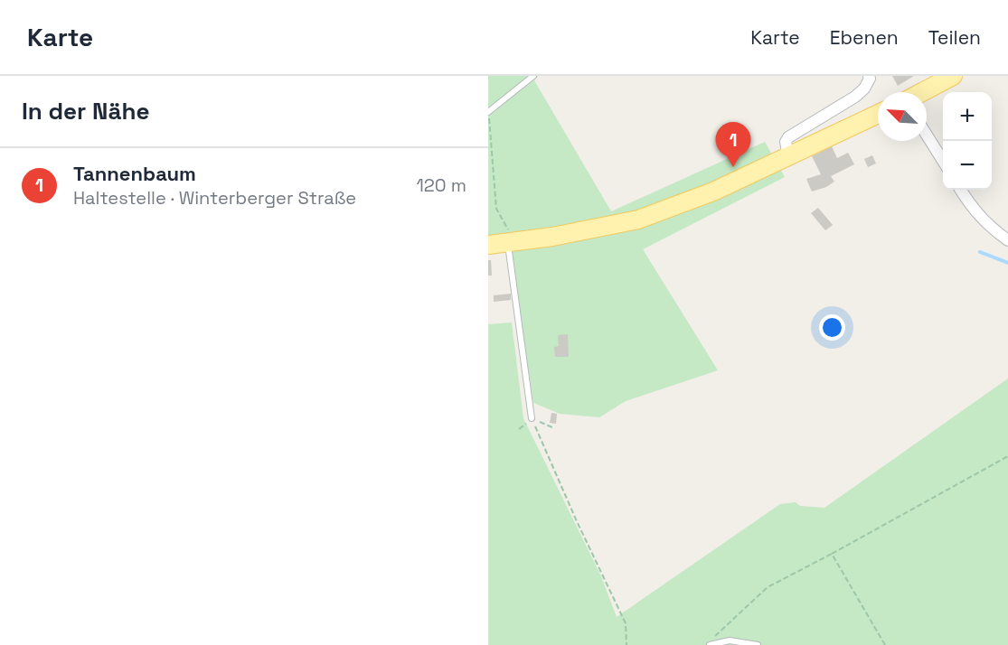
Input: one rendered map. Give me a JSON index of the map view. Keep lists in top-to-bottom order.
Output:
{
  "north": "top left",
  "page": {
    "header": "Karte",
    "nav": ["Karte", "Ebenen", "Teilen"],
    "heading": "In der Nähe",
    "map_buttons": ["+", "−"],
    "pins": "1",
    "list": [
      {
        "mark": "1",
        "name": "Tannenbaum",
        "note": "Haltestelle · Winterberger Straße",
        "value": "120 m"
      }
    ]
  }
}
